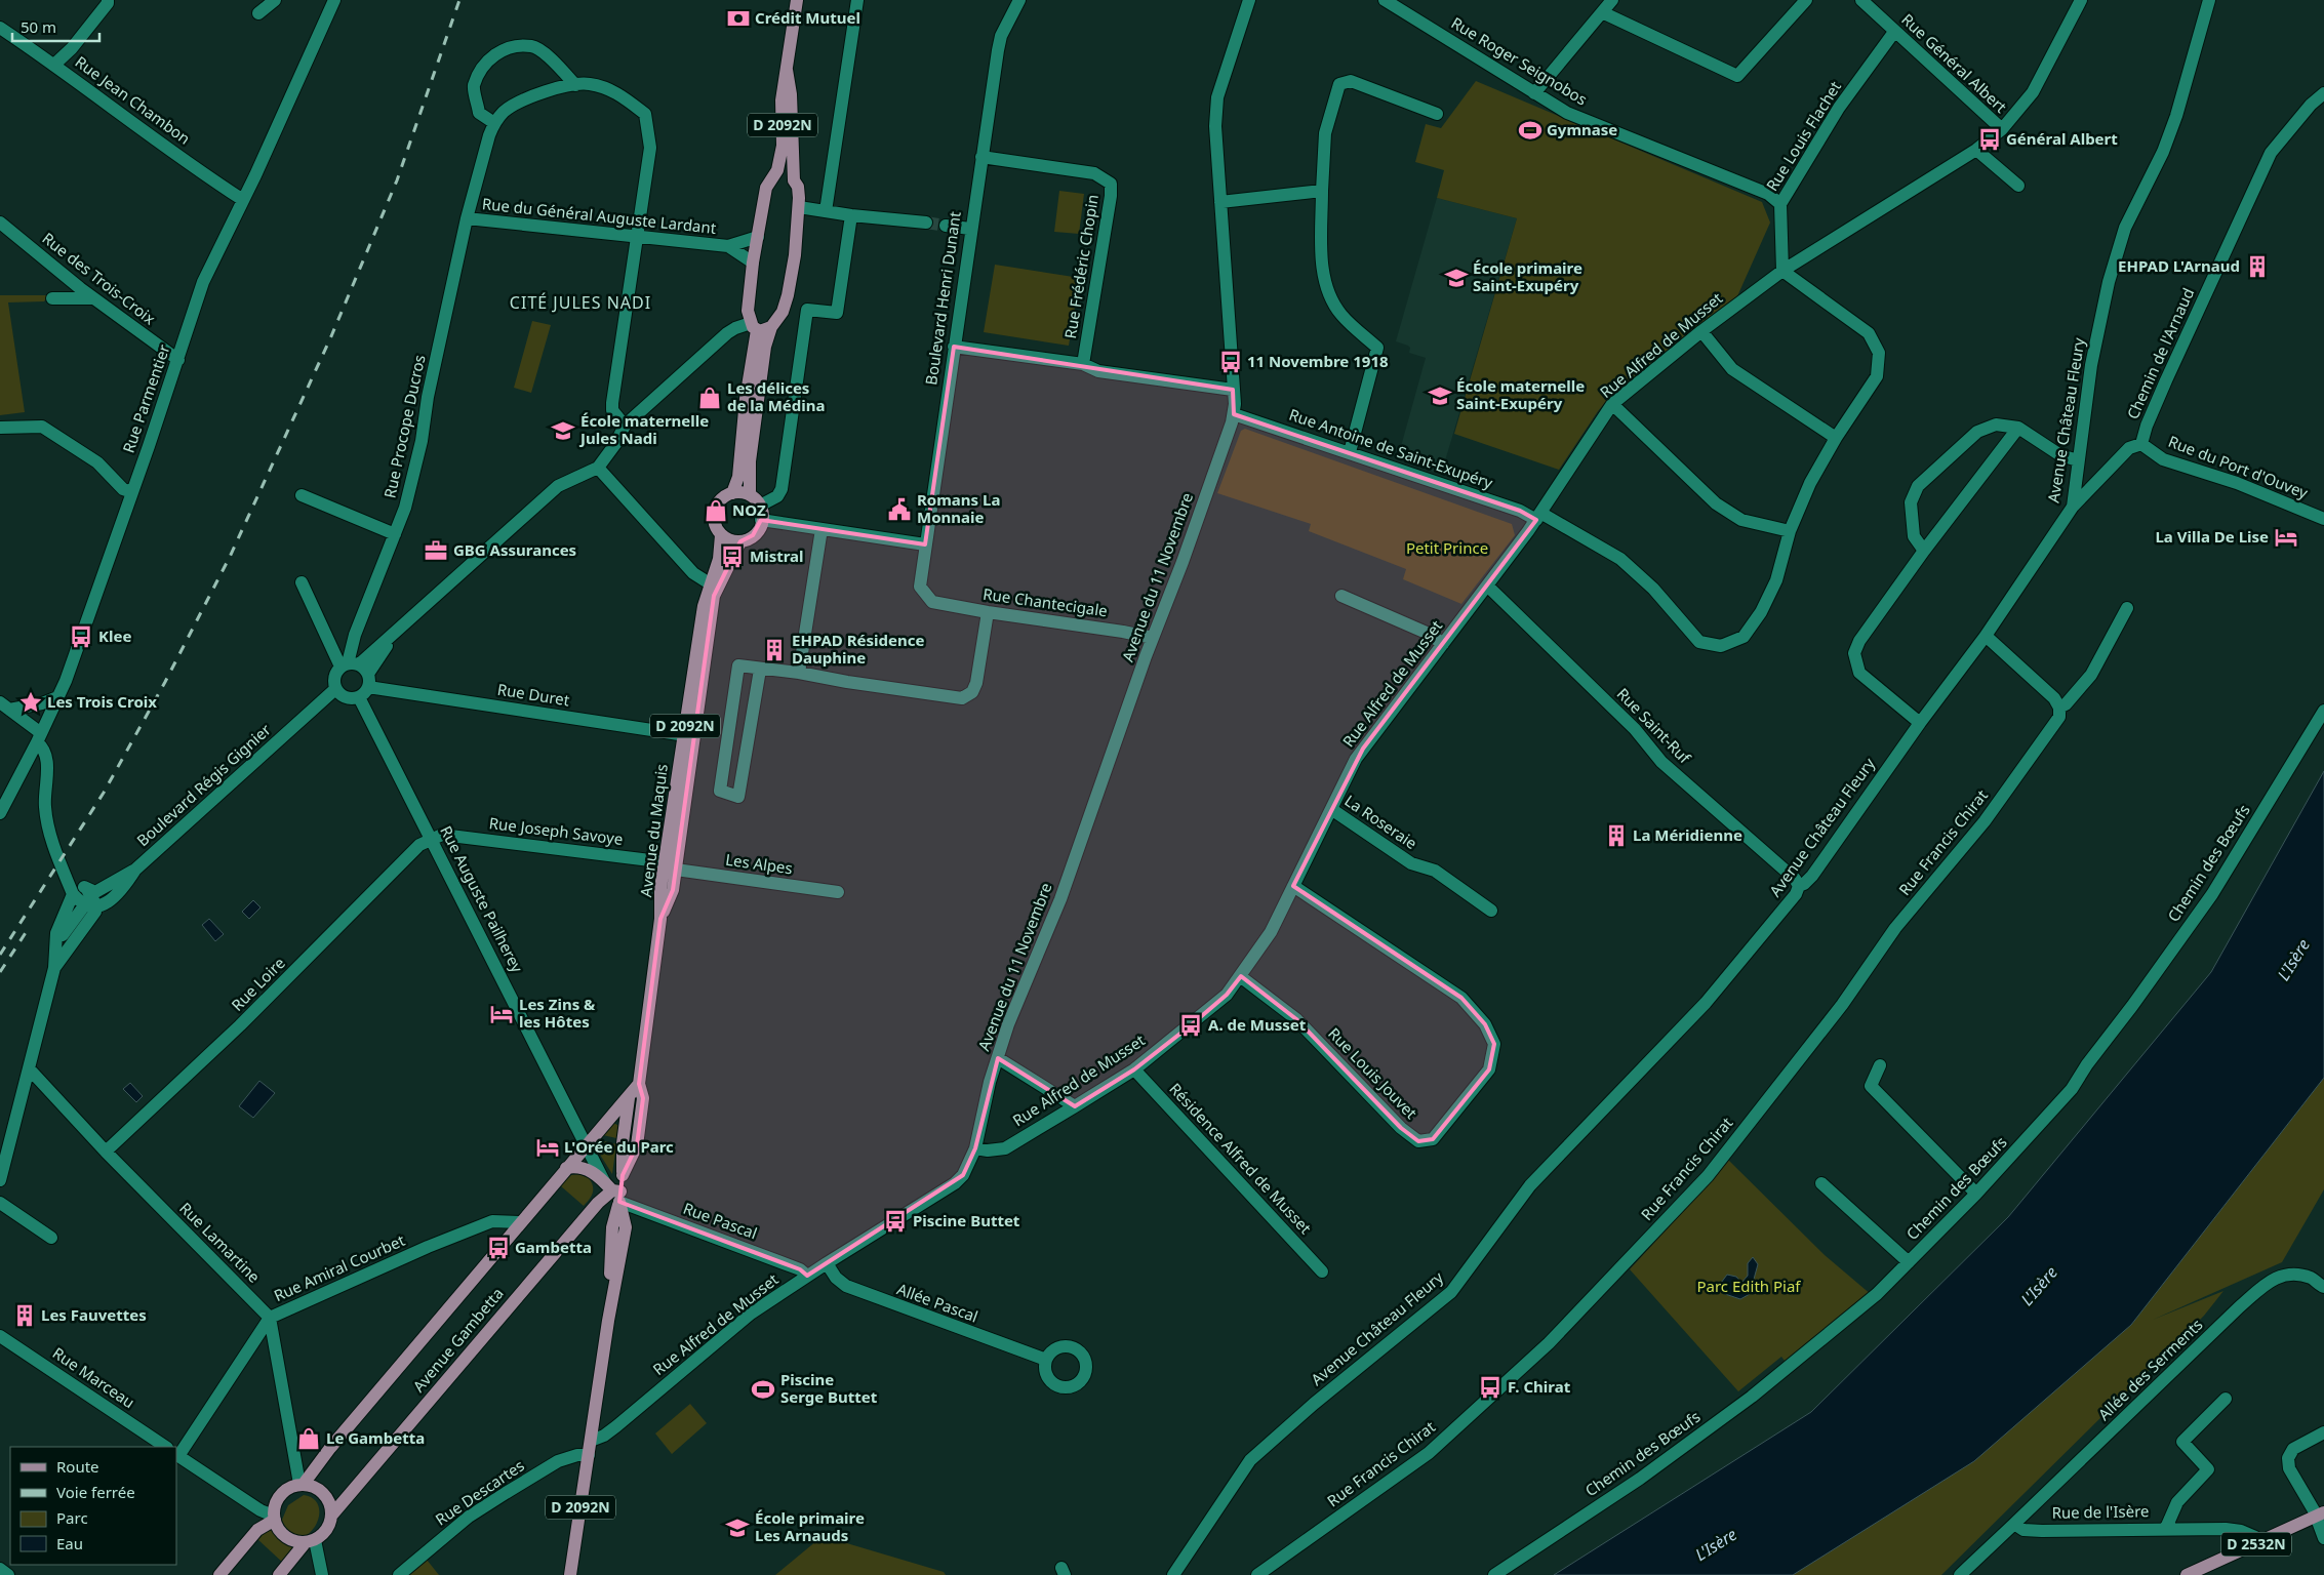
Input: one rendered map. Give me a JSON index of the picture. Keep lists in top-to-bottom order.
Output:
{
  "streets": {
    "main road": [
      "D 2092N",
      "Avenue du Maquis",
      "Avenue Gambetta",
      "D 2532N"
    ],
    "street": [
      "Rue Roger Seignobos",
      "Rue Général Albert",
      "Rue Jean Chambon",
      "Rue Louis Flachet",
      "Rue du Général Auguste Lardant",
      "Rue Frédéric Chopin",
      "Rue des Trois-Croix",
      "Boulevard Henri Dunant",
      "Rue Alfred de Musset",
      "Chemin de l'Arnaud",
      "Rue Parmentier",
      "Avenue Château Fleury",
      "Rue Procope Ducros",
      "Rue Antoine de Saint-Exupéry",
      "Rue du Port d'Ouvey",
      "Avenue du 11 Novembre",
      "Rue Chantecigale",
      "Rue Duret",
      "Rue Saint-Ruf",
      "Boulevard Régis Gignier",
      "La Roseraie",
      "Rue Joseph Savoye",
      "Rue Francis Chirat",
      "Chemin des Bœufs",
      "Les Alpes",
      "Rue Auguste Pailherey",
      "Rue Loire",
      "Rue Louis Jouvet",
      "Résidence Alfred de Musset",
      "Rue Pascal",
      "Rue Lamartine",
      "Rue Amiral Courbet",
      "Allée Pascal",
      "Allée des Serments",
      "Rue Marceau",
      "Rue Descartes",
      "Rue de l'Isère"
    ]
  },
  "crossings": [
    ["Rue Roger Seignobos", "Rue Louis Flachet"],
    ["Rue Général Albert", "Rue Louis Flachet"],
    ["Rue Général Albert", "Rue Alfred de Musset"],
    ["Rue Jean Chambon", "Rue Parmentier"],
    ["D 2092N", "Rue Alfred de Musset"],
    ["D 2092N", "Avenue du Maquis"],
    ["D 2092N", "Rue Pascal"],
    ["D 2092N", "Avenue Gambetta"],
    ["D 2092N", "Rue Descartes"],
    ["Rue Louis Flachet", "Rue Alfred de Musset"],
    ["Rue Louis Flachet", "Rue Antoine de Saint-Exupéry"],
    ["Rue du Général Auguste Lardant", "Rue Procope Ducros"],
    ["Rue du Général Auguste Lardant", "Avenue du Maquis"],
    ["Rue Frédéric Chopin", "Boulevard Henri Dunant"],
    ["Rue des Trois-Croix", "Rue Parmentier"],
    ["Boulevard Henri Dunant", "Rue Chantecigale"],
    ["Rue Alfred de Musset", "Rue Antoine de Saint-Exupéry"],
    ["Rue Alfred de Musset", "Avenue du 11 Novembre"],
    ["Rue Alfred de Musset", "Rue Saint-Ruf"],
    ["Rue Alfred de Musset", "La Roseraie"],
    ["Rue Alfred de Musset", "Rue Louis Jouvet"],
    ["Rue Alfred de Musset", "Résidence Alfred de Musset"],
    ["Rue Alfred de Musset", "Rue Pascal"],
    ["Rue Alfred de Musset", "Allée Pascal"],
    ["Chemin de l'Arnaud", "Avenue Château Fleury"],
    ["Chemin de l'Arnaud", "Rue du Port d'Ouvey"],
    ["Avenue Château Fleury", "Rue Saint-Ruf"],
    ["Rue Procope Ducros", "Rue Duret"],
    ["Rue Antoine de Saint-Exupéry", "Avenue du 11 Novembre"],
    ["Avenue du 11 Novembre", "Rue Chantecigale"],
    ["Rue Duret", "Avenue du Maquis"],
    ["Avenue du Maquis", "Rue Joseph Savoye"],
    ["Avenue du Maquis", "Les Alpes"],
    ["Avenue du Maquis", "Avenue Gambetta"],
    ["Rue Joseph Savoye", "Les Alpes"],
    ["Rue Joseph Savoye", "Rue Auguste Pailherey"],
    ["Rue Joseph Savoye", "Rue Loire"],
    ["Rue Auguste Pailherey", "Rue Loire"],
    ["Rue Auguste Pailherey", "Avenue Gambetta"],
    ["Rue Loire", "Rue Lamartine"],
    ["Rue Pascal", "Avenue Gambetta"],
    ["Rue Lamartine", "Rue Amiral Courbet"],
    ["Rue Amiral Courbet", "Avenue Gambetta"],
    ["Avenue Gambetta", "Rue Marceau"],
    ["Allée des Serments", "Rue de l'Isère"],
    ["Rue de l'Isère", "D 2532N"]
  ],
  "districts": ["CITÉ JULES NADI"],
  "water": ["L'Isère"],
  "parks": ["Petit Prince", "Parc Edith Piaf"],
  "places": {
    "bank": ["Crédit Mutuel"],
    "sports": ["Gymnase", "Piscine Serge Buttet"],
    "bus stop": [
      "Général Albert",
      "11 Novembre 1918",
      "Mistral",
      "Klee",
      "A. de Musset",
      "Piscine Buttet",
      "Gambetta",
      "F. Chirat"
    ],
    "building": [
      "EHPAD L'Arnaud",
      "EHPAD Résidence Dauphine",
      "La Méridienne",
      "Les Fauvettes"
    ],
    "school or university": [
      "École primaire Saint-Exupéry",
      "École maternelle Saint-Exupéry",
      "École maternelle Jules Nadi",
      "École primaire Les Arnauds"
    ],
    "shop": ["Les délices de la Médina", "NOZ", "Le Gambetta"],
    "public building": ["Romans La Monnaie"],
    "hotel": ["La Villa De Lise", "Les Zins & les Hôtes", "L'Orée du Parc"],
    "office": ["GBG Assurances"],
    "place": ["Les Trois Croix"]
  },
  "legend": [
    "Route",
    "Voie ferrée",
    "Parc",
    "Eau"
  ],
  "scale_bar": "50 m"
}
